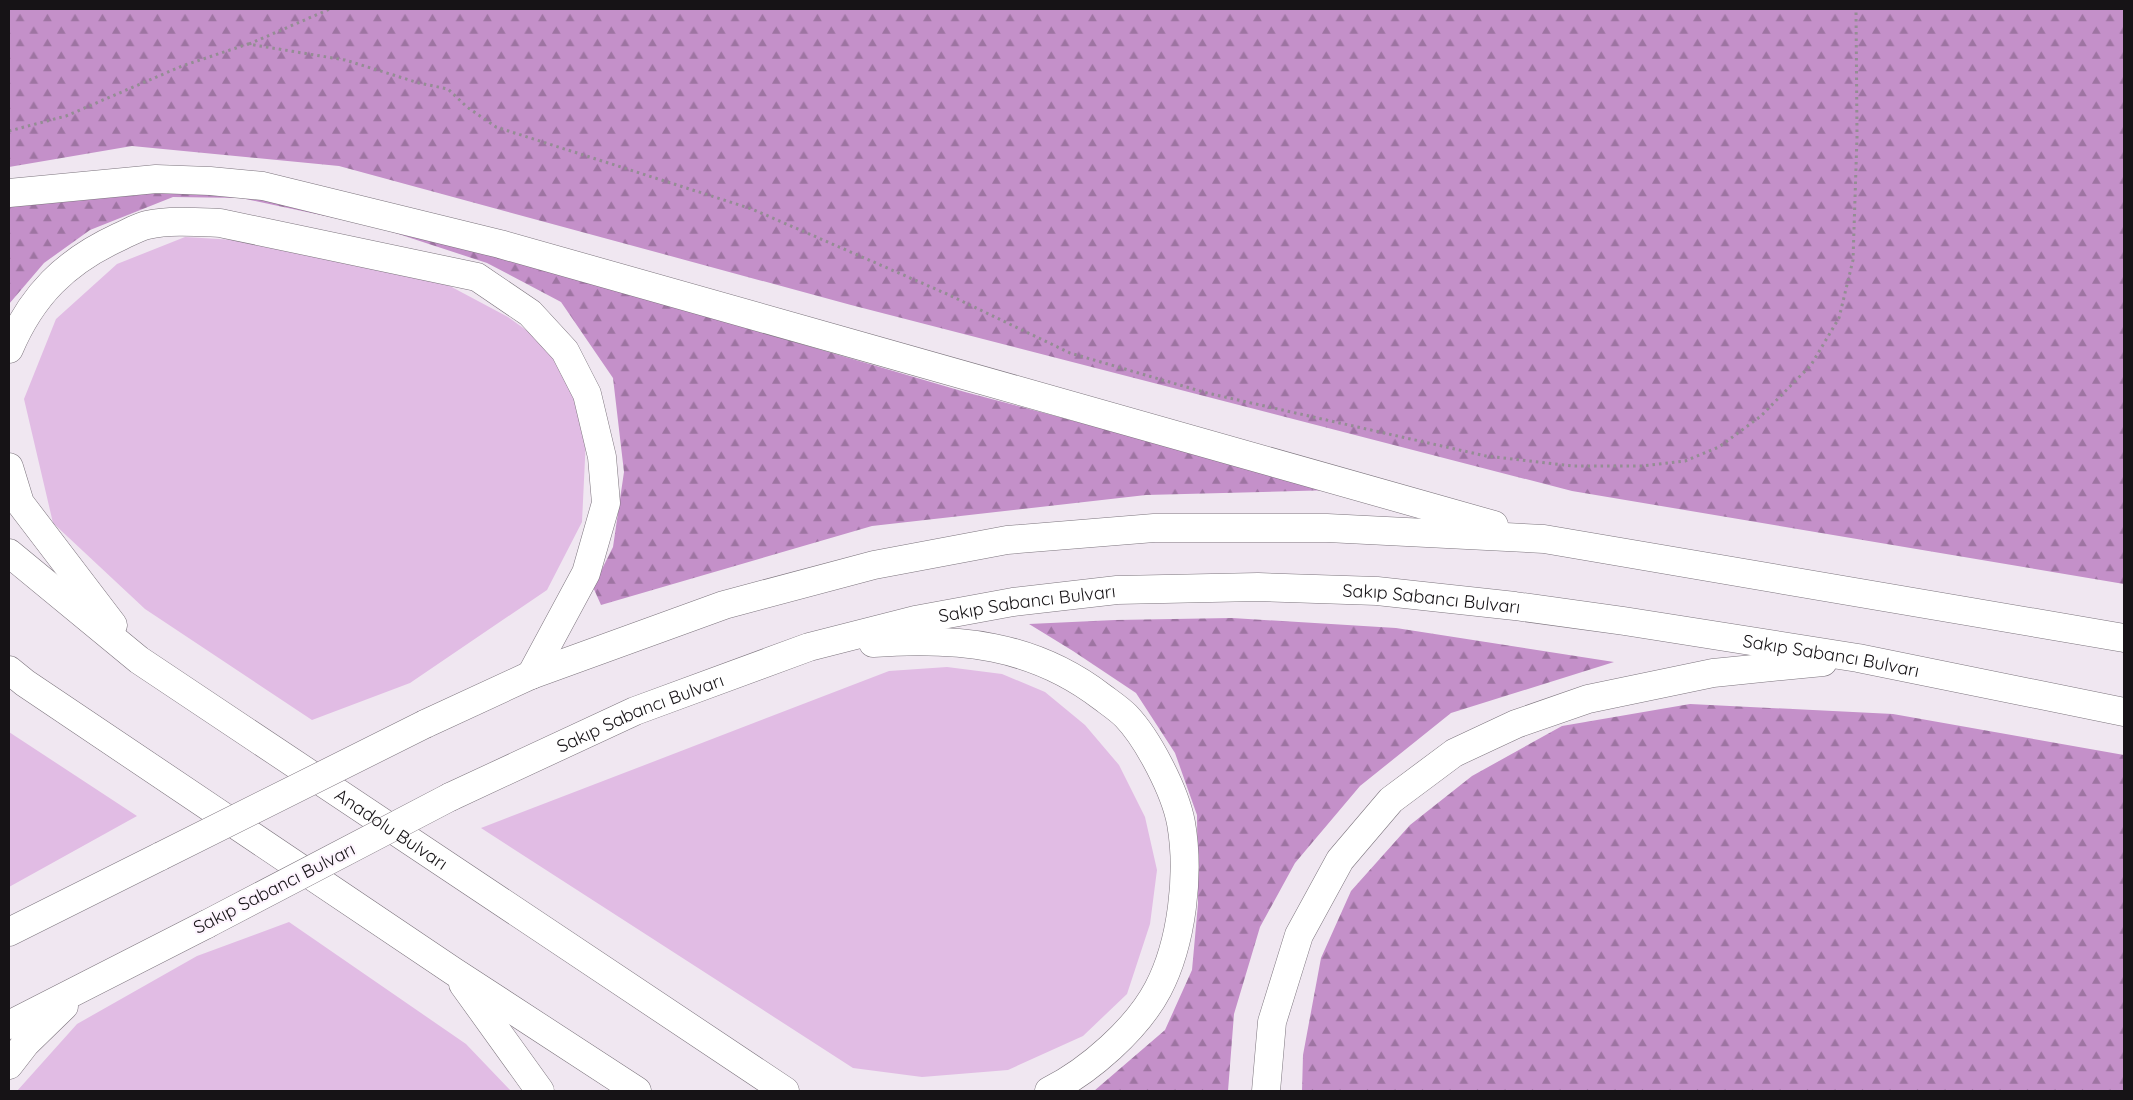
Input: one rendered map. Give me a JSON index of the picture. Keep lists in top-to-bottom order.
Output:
{
  "streets": {
    "main road": ["Sakıp Sabancı Bulvarı", "Anadolu Bulvarı"]
  }
}
